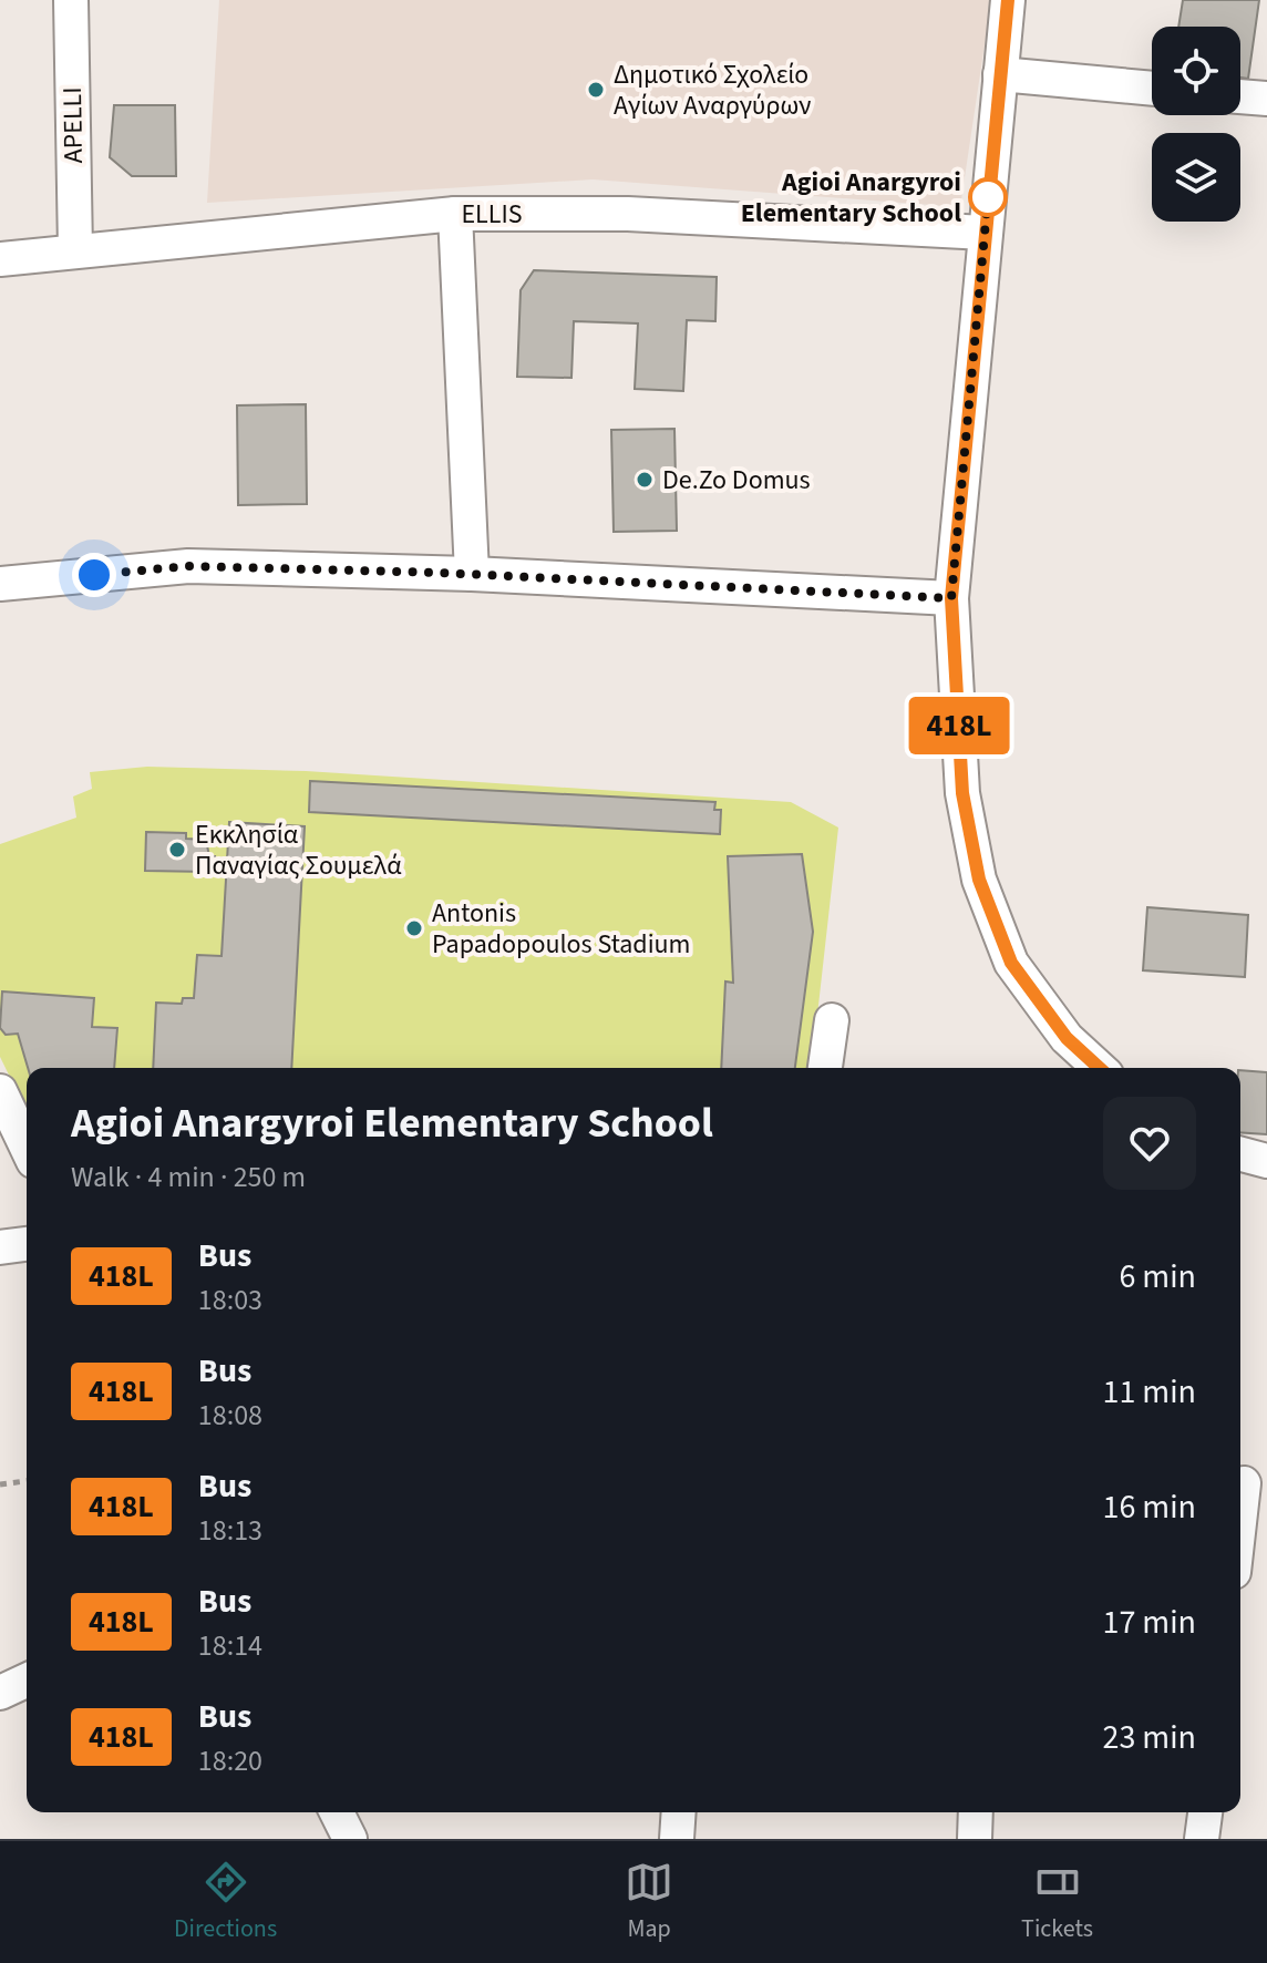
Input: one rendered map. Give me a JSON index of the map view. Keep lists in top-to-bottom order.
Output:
{
  "streets": {
    "street": ["APELLI", "ELLIS"]
  },
  "crossings": [
    ["APELLI", "ELLIS"]
  ],
  "places": [
    "Δημοτικό Σχολείο Αγίων Αναργύρων",
    "Agioi Anargyroi Elementary School",
    "De.Zo Domus",
    "Εκκλησία Παναγίας Σουμελά",
    "Antonis Papadopoulos Stadium"
  ],
  "lines": ["bus line 418L"],
  "page": {
    "on_map": "418L",
    "heading": ["Agioi Anargyroi Elementary School", "Walk · 4 min · 250 m"],
    "list": [
      {
        "mark": "418L",
        "name": "Bus",
        "note": "18:03",
        "value": "6 min"
      },
      {
        "mark": "418L",
        "name": "Bus",
        "note": "18:08",
        "value": "11 min"
      },
      {
        "mark": "418L",
        "name": "Bus",
        "note": "18:13",
        "value": "16 min"
      },
      {
        "mark": "418L",
        "name": "Bus",
        "note": "18:14",
        "value": "17 min"
      },
      {
        "mark": "418L",
        "name": "Bus",
        "note": "18:20",
        "value": "23 min"
      }
    ],
    "tabs": ["Directions", "Map", "Tickets"]
  }
}
